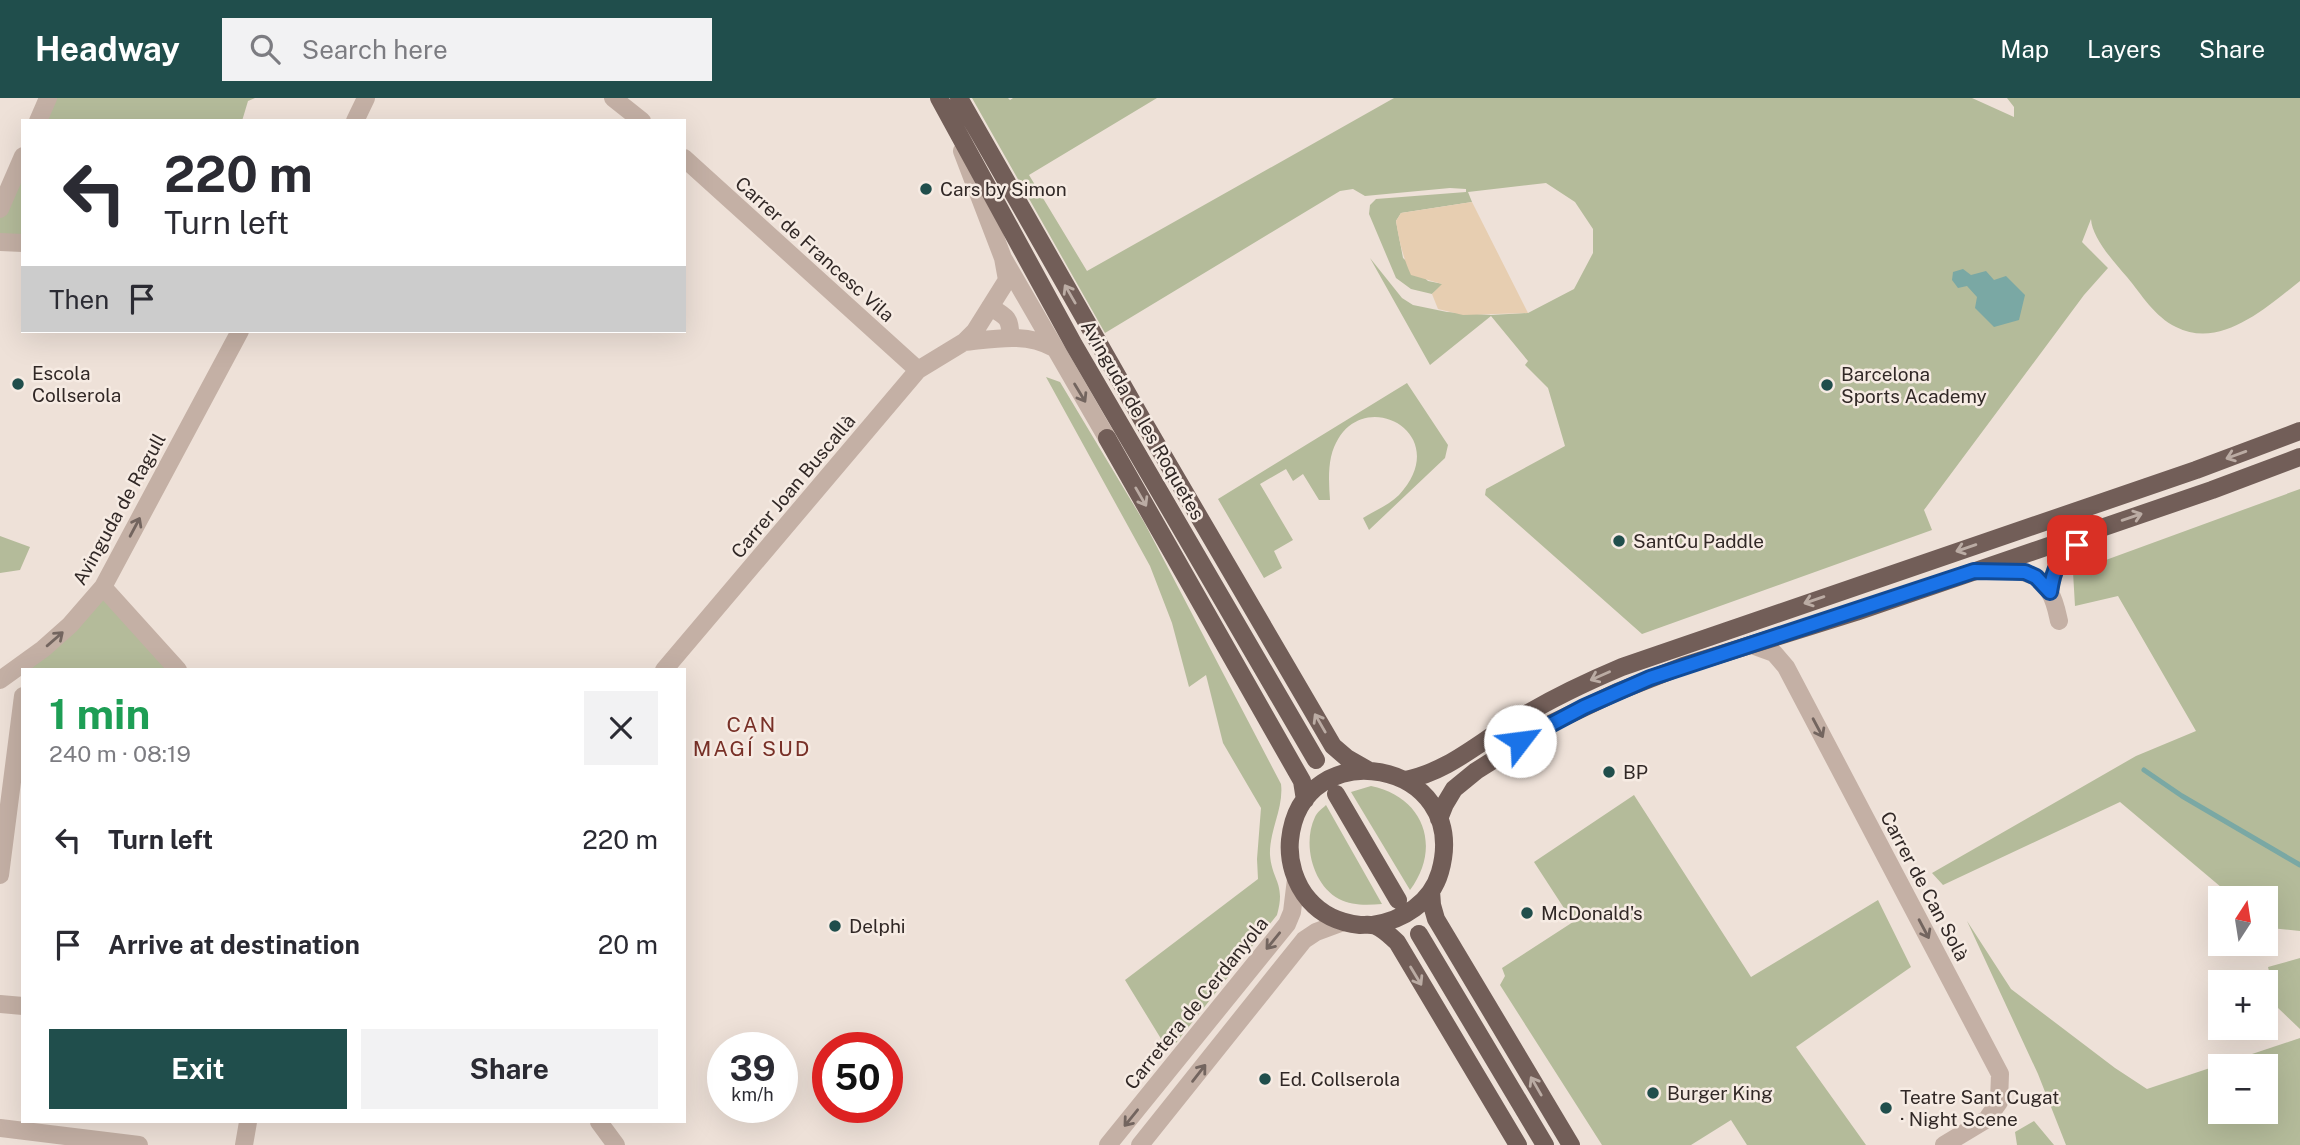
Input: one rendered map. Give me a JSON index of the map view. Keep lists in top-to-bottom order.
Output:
{
  "streets": {
    "main road": ["Avinguda de les Roquetes"],
    "street": [
      "Carrer de Francesc Vila",
      "Carrer Joan Buscallà",
      "Avinguda de Ragull",
      "Carrer de Can Solà",
      "Carretera de Cerdanyola"
    ]
  },
  "crossings": [
    ["Carrer de Francesc Vila", "Carrer Joan Buscallà"]
  ],
  "one_way": ["Avinguda de Ragull", "Carrer de Can Solà"],
  "districts": ["CAN MAGÍ SUD"],
  "places": [
    "Cars by Simon",
    "Escola Collserola",
    "Barcelona Sports Academy",
    "SantCu Paddle",
    "BP",
    "McDonald's",
    "Delphi",
    "Ed. Collserola",
    "Burger King",
    "Teatre Sant Cugat · Night Scene"
  ],
  "north": "top",
  "page": {
    "header": "Headway",
    "search": "Search here",
    "nav": ["Map", "Layers", "Share"],
    "turn": ["220 m", "Turn left"],
    "then": "Then",
    "heading": ["1 min", "240 m · 08:19"],
    "list": [
      {
        "name": "Turn left",
        "value": "220 m"
      },
      {
        "name": "Arrive at destination",
        "value": "20 m"
      }
    ],
    "map_buttons": ["+", "−"],
    "buttons": ["Exit", "Share"],
    "speed": "39 km/h",
    "limit": "50"
  }
}
